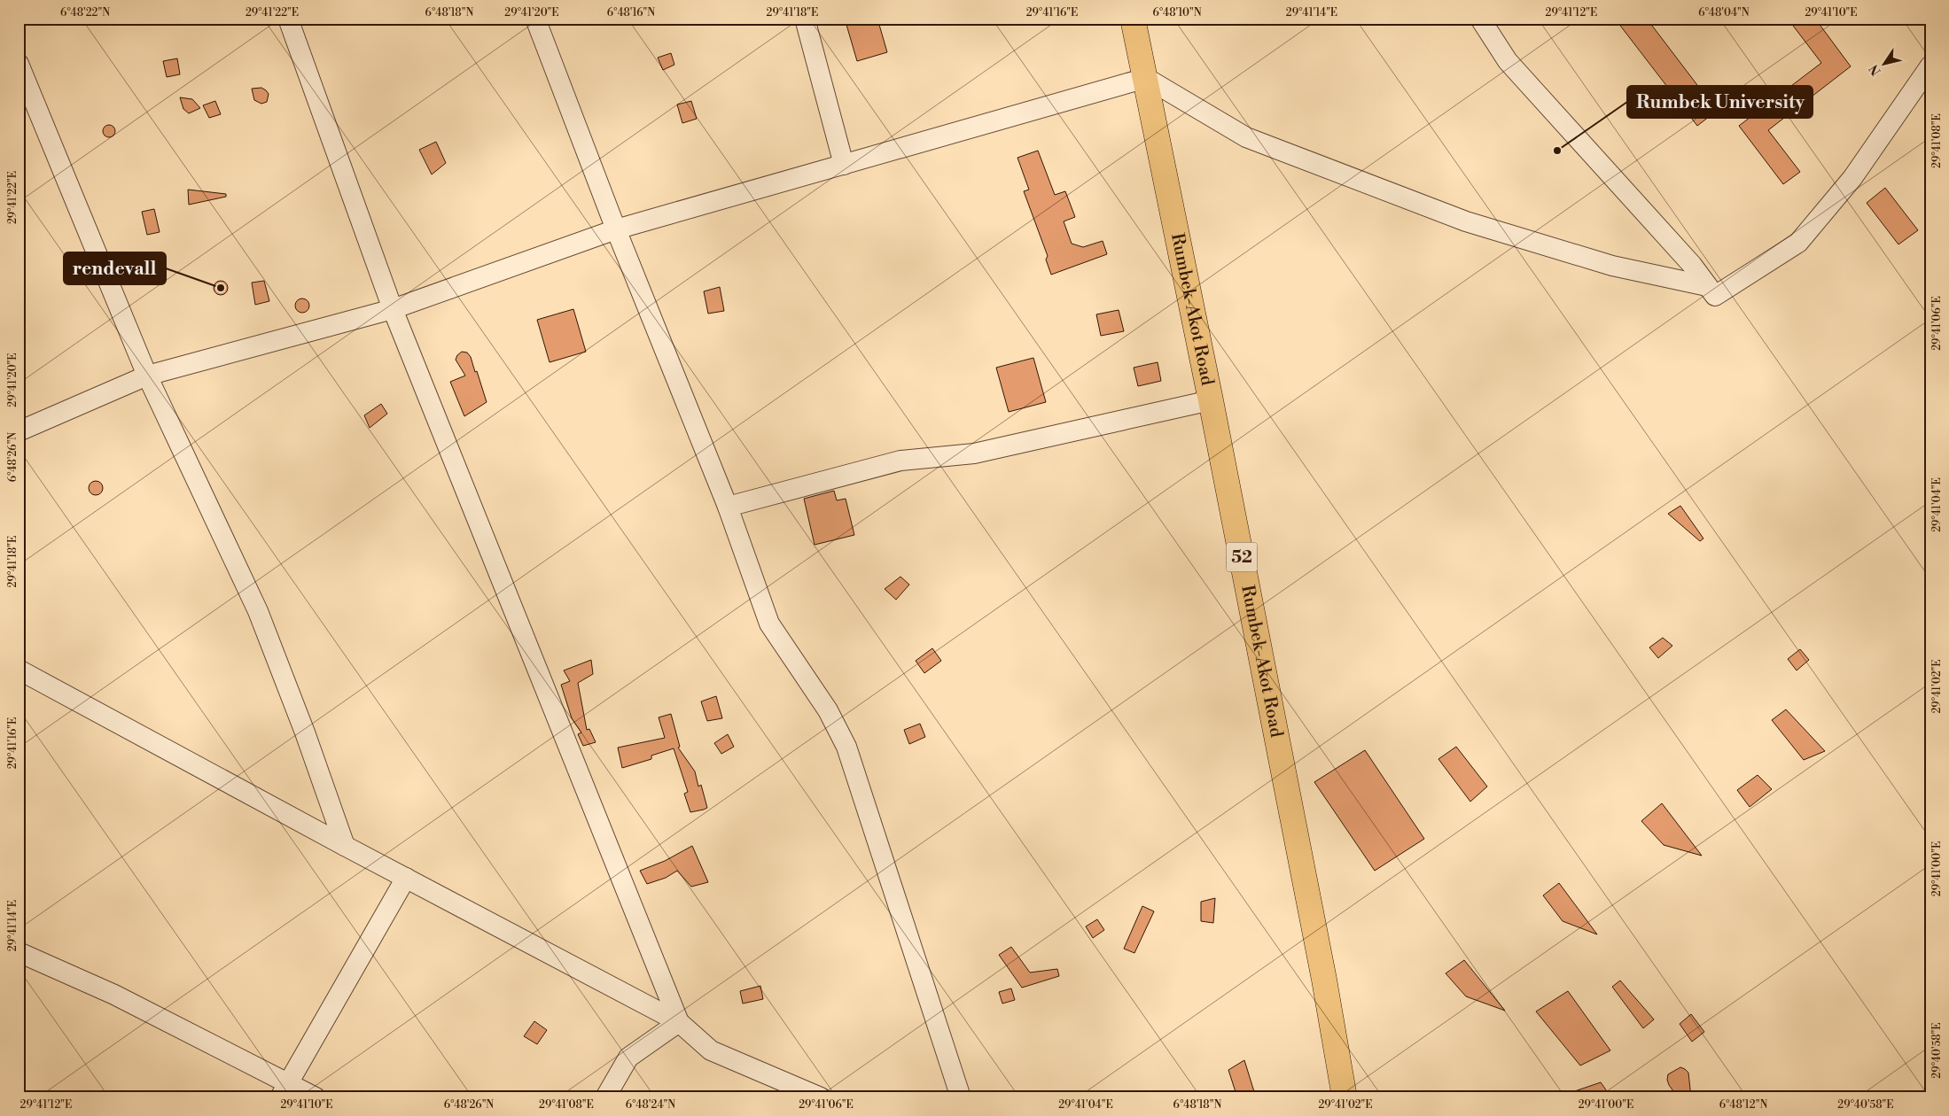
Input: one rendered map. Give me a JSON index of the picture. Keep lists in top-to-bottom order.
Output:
{
  "streets": {
    "main road": ["Rumbek-Akot Road", "52"]
  },
  "places": ["Rumbek University", "rendevall"],
  "north": "bottom left",
  "coordinates": [
    "6°48'22\"N",
    "29°41'22\"E",
    "6°48'18\"N",
    "29°41'20\"E",
    "6°48'16\"N",
    "29°41'18\"E",
    "29°41'16\"E",
    "6°48'10\"N",
    "29°41'14\"E",
    "29°41'12\"E",
    "6°48'04\"N",
    "29°41'10\"E",
    "29°41'08\"E",
    "29°41'06\"E",
    "6°48'26\"N",
    "29°41'04\"E",
    "29°41'02\"E",
    "29°41'00\"E",
    "29°40'58\"E",
    "6°48'24\"N",
    "6°48'12\"N"
  ]
}
